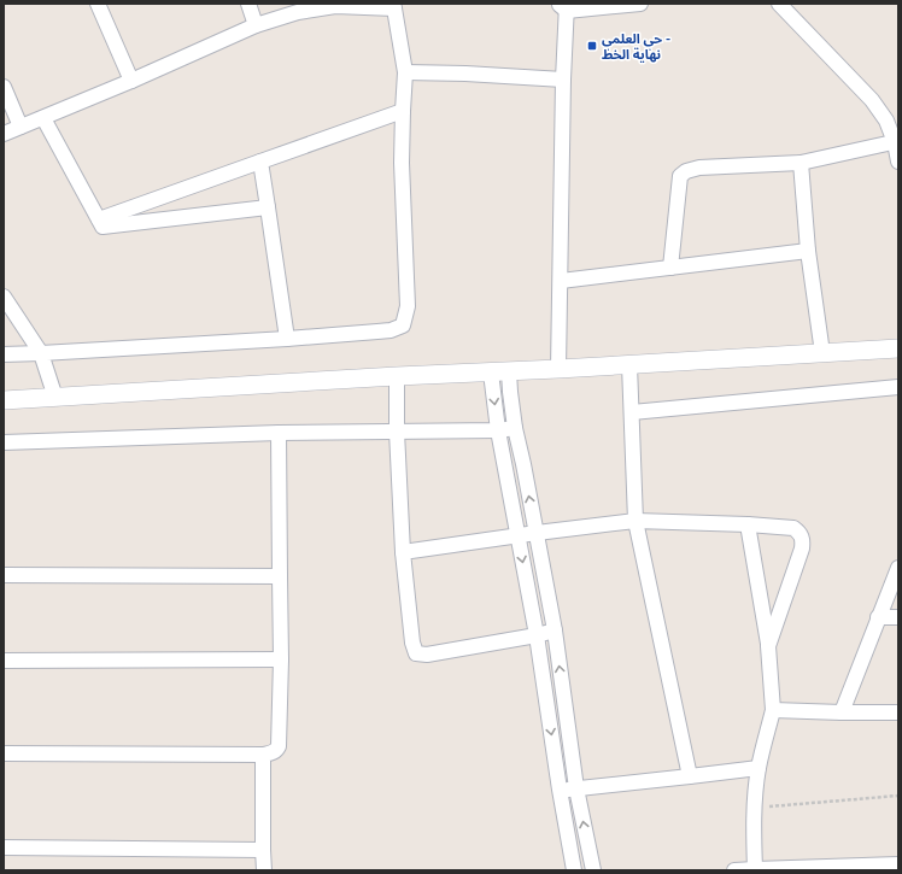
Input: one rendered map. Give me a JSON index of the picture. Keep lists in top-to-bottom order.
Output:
{
  "places": {
    "transit": ["حي العلمي - نهاية الخط"]
  }
}
